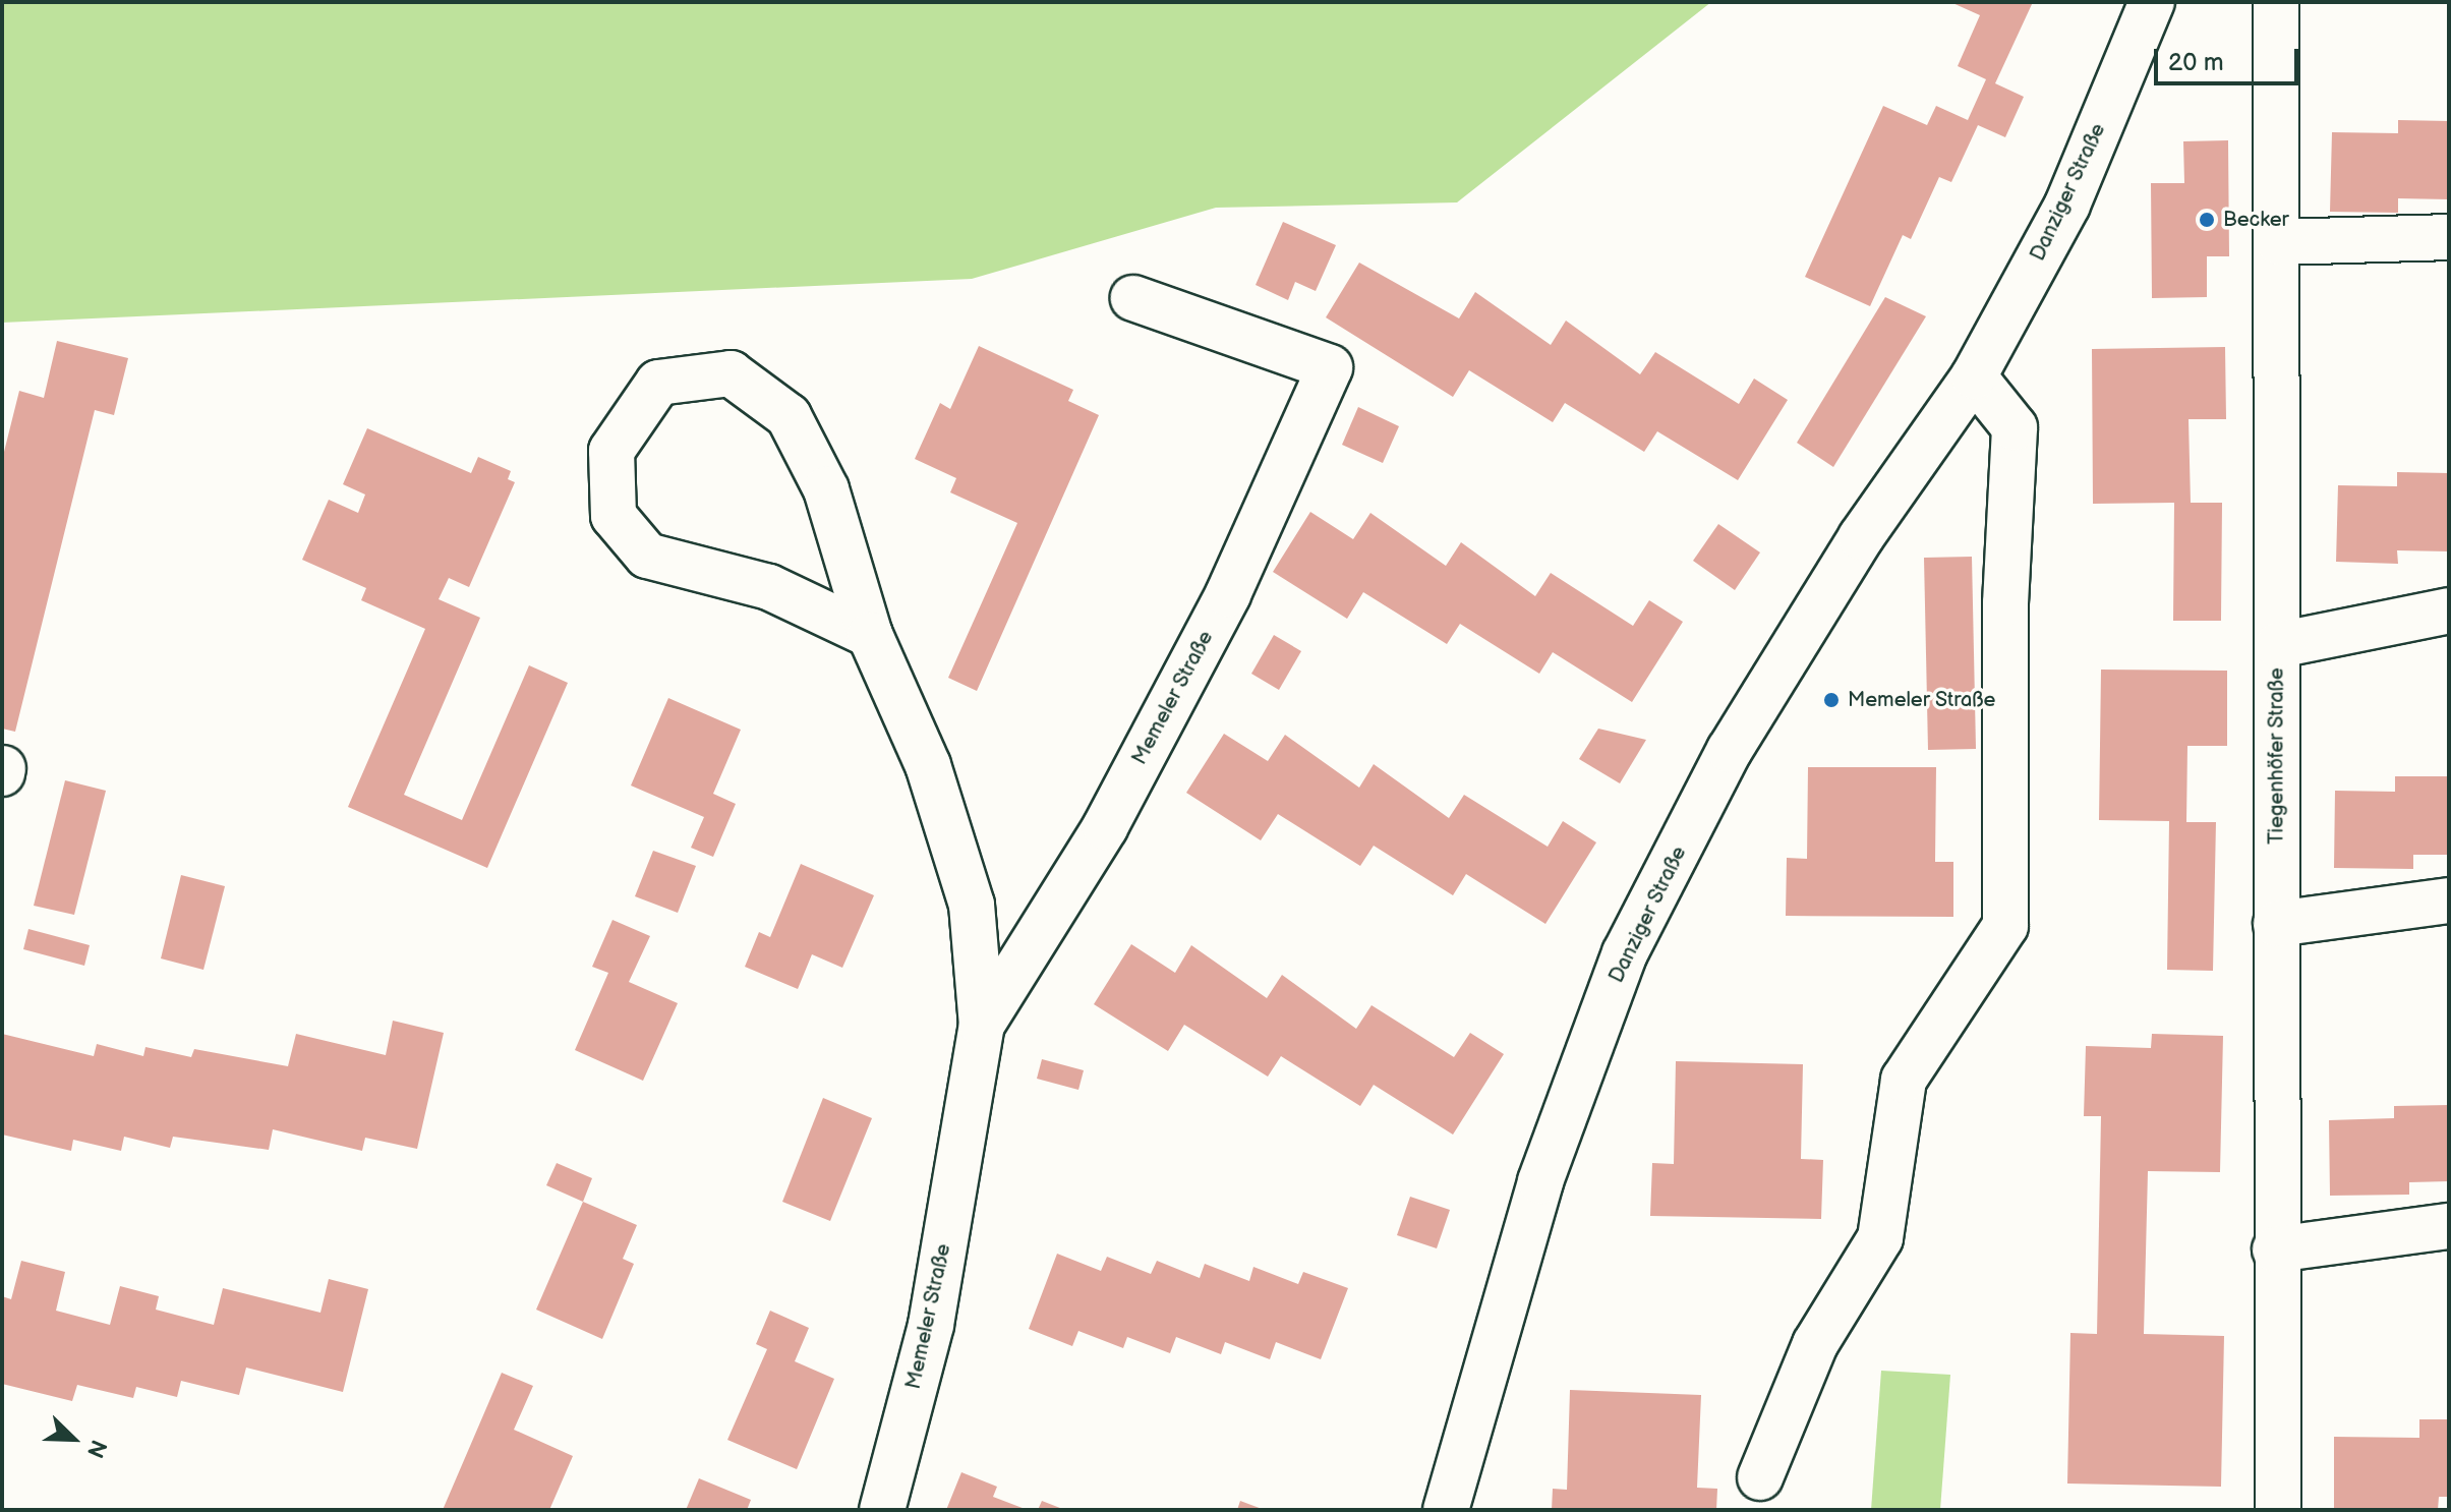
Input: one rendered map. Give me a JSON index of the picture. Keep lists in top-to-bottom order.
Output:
{
  "streets": {
    "street": ["Danziger Straße", "Memeler Straße", "Tiegenhöfer Straße"]
  },
  "places": ["Becker", "Memeler Straße"],
  "scale_bar": "20 m",
  "north": "bottom right"
}
